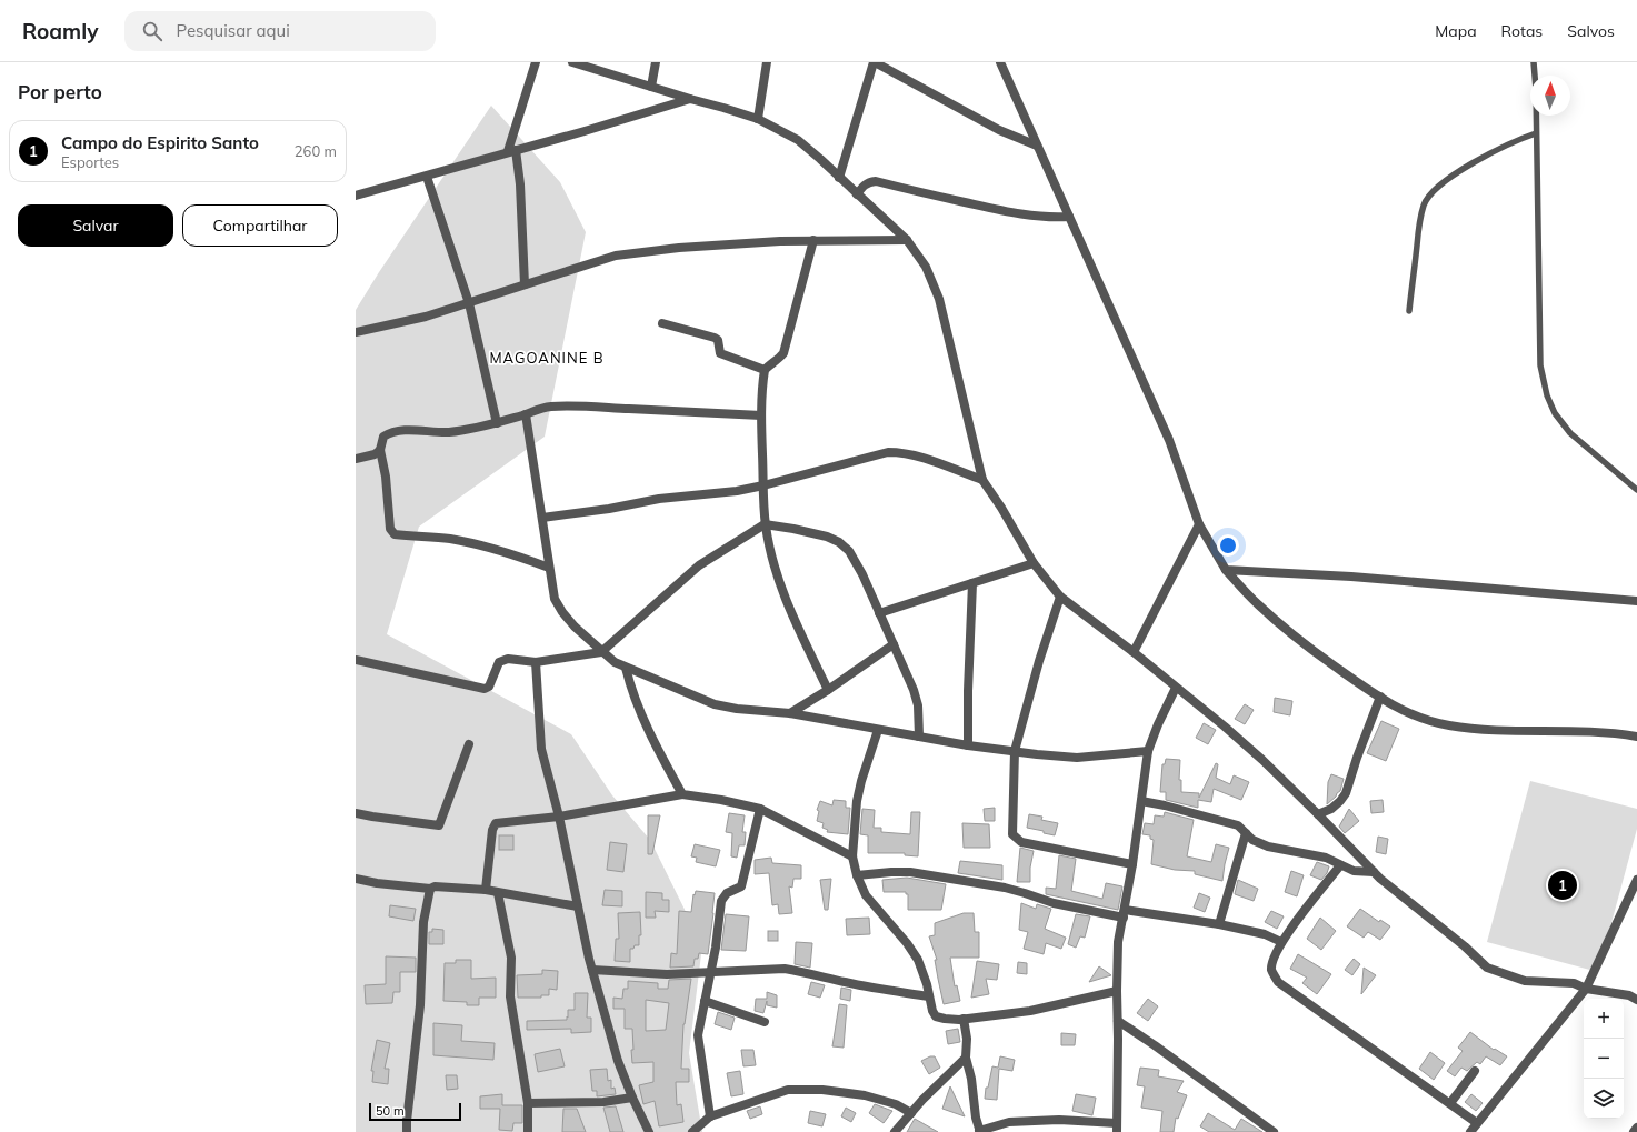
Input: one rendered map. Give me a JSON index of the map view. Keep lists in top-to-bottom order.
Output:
{
  "districts": ["MAGOANINE B"],
  "scale_bar": "50 m",
  "north": "top",
  "page": {
    "header": "Roamly",
    "search": "Pesquisar aqui",
    "nav": ["Mapa", "Rotas", "Salvos"],
    "heading": "Por perto",
    "list": [
      {
        "mark": "1",
        "name": "Campo do Espirito Santo",
        "note": "Esportes",
        "value": "260 m"
      }
    ],
    "buttons": ["Salvar", "Compartilhar"],
    "pins": "1",
    "map_buttons": ["+", "−"],
    "scale": "50 m"
  }
}
